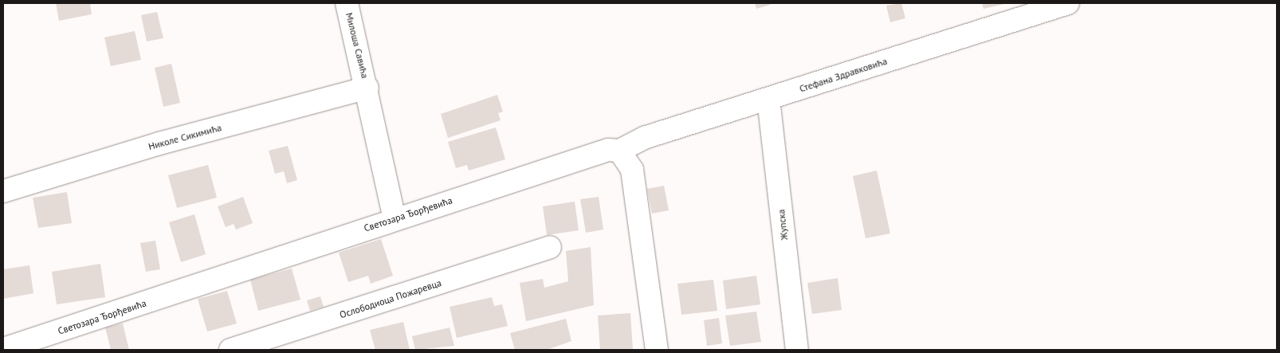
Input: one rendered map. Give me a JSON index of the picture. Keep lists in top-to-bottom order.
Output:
{
  "streets": {
    "street": [
      "Милоша Савића",
      "Стефана Здравковића",
      "Николе Сикимића",
      "Светозара Ђорђевића",
      "Жупска",
      "Ослободиоца Пожаревца"
    ]
  },
  "crossings": [
    ["Милоша Савића", "Николе Сикимића"],
    ["Милоша Савића", "Светозара Ђорђевића"],
    ["Стефана Здравковића", "Светозара Ђорђевића"],
    ["Стефана Здравковића", "Жупска"]
  ]
}
